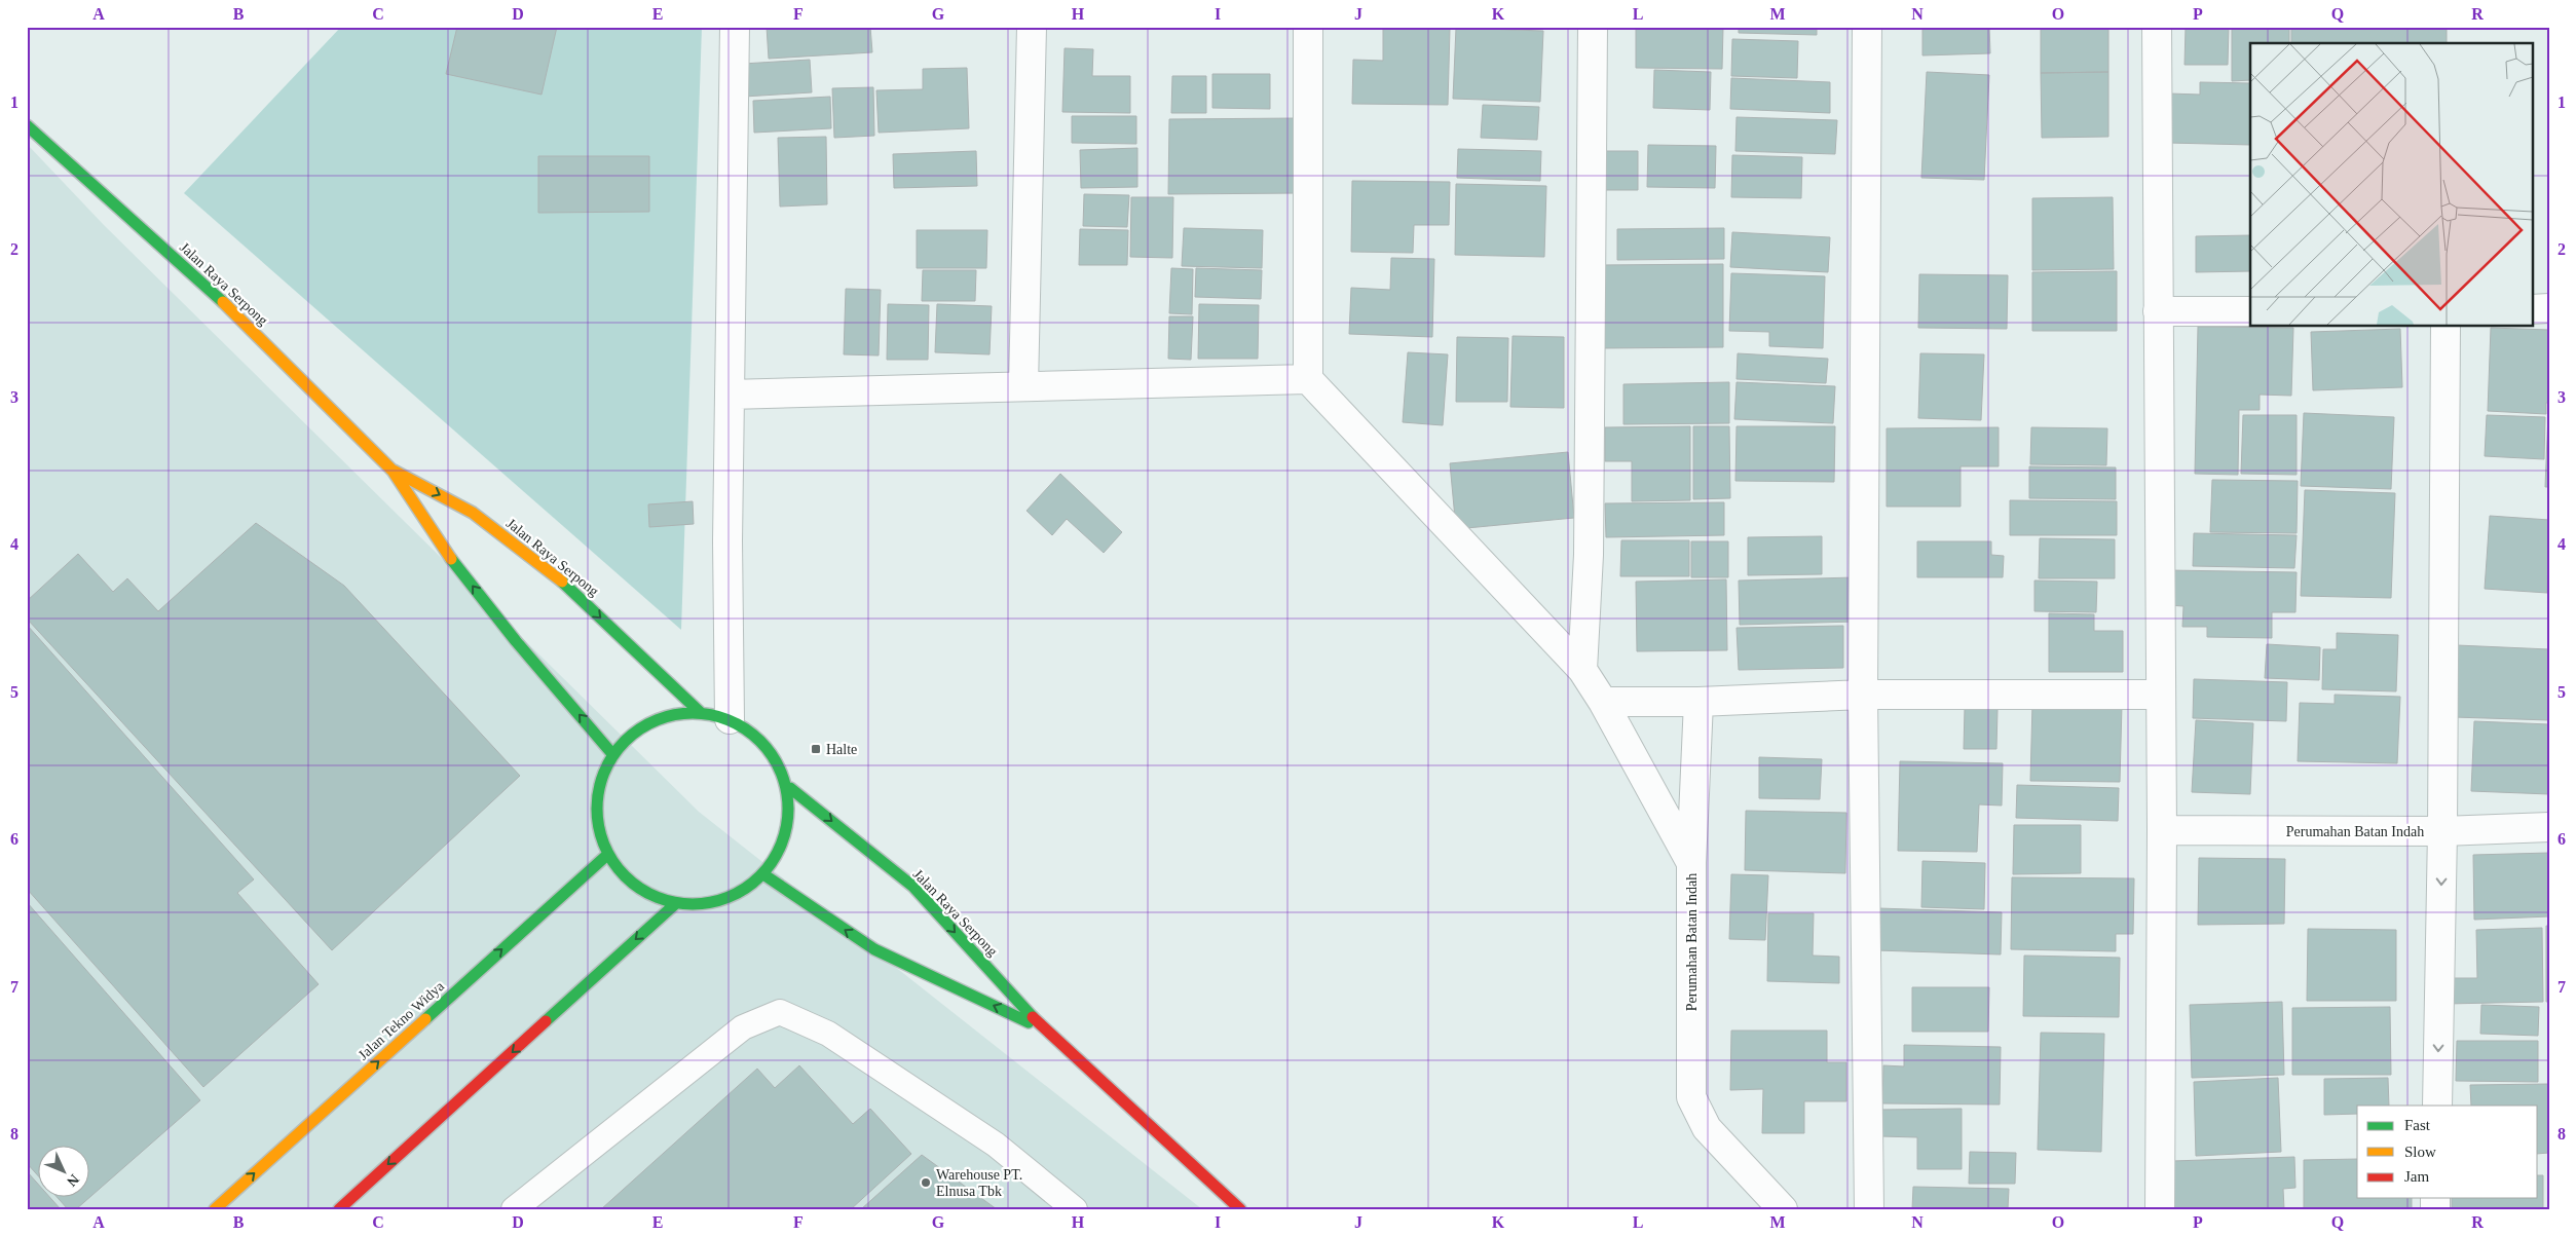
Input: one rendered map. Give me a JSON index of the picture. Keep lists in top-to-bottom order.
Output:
{
  "streets": {
    "main road": ["Jalan Raya Serpong", "Jalan Tekno Widya"],
    "street": ["Perumahan Batan Indah"]
  },
  "places": {
    "transit": ["Halte"],
    "other": ["Warehouse PT. Elnusa Tbk"]
  },
  "legend": ["Fast", "Slow", "Jam"],
  "north": "bottom right",
  "grid": {
    "columns": [
      "A",
      "B",
      "C",
      "D",
      "E",
      "F",
      "G",
      "H",
      "I",
      "J",
      "K",
      "L",
      "M",
      "N",
      "O",
      "P",
      "Q",
      "R"
    ],
    "rows": [
      "1",
      "2",
      "3",
      "4",
      "5",
      "6",
      "7",
      "8"
    ]
  }
}
